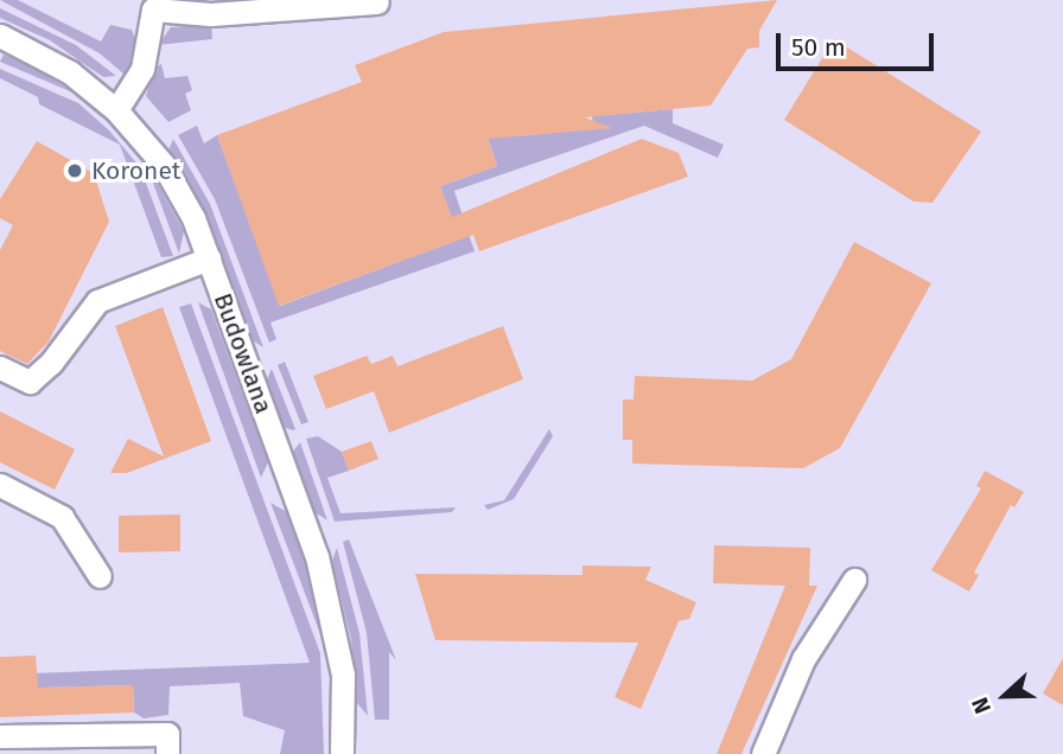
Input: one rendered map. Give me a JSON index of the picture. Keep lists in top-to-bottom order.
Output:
{
  "streets": {
    "street": ["Budowlana"]
  },
  "places": ["Koronet"],
  "scale_bar": "50 m",
  "north": "left"
}
